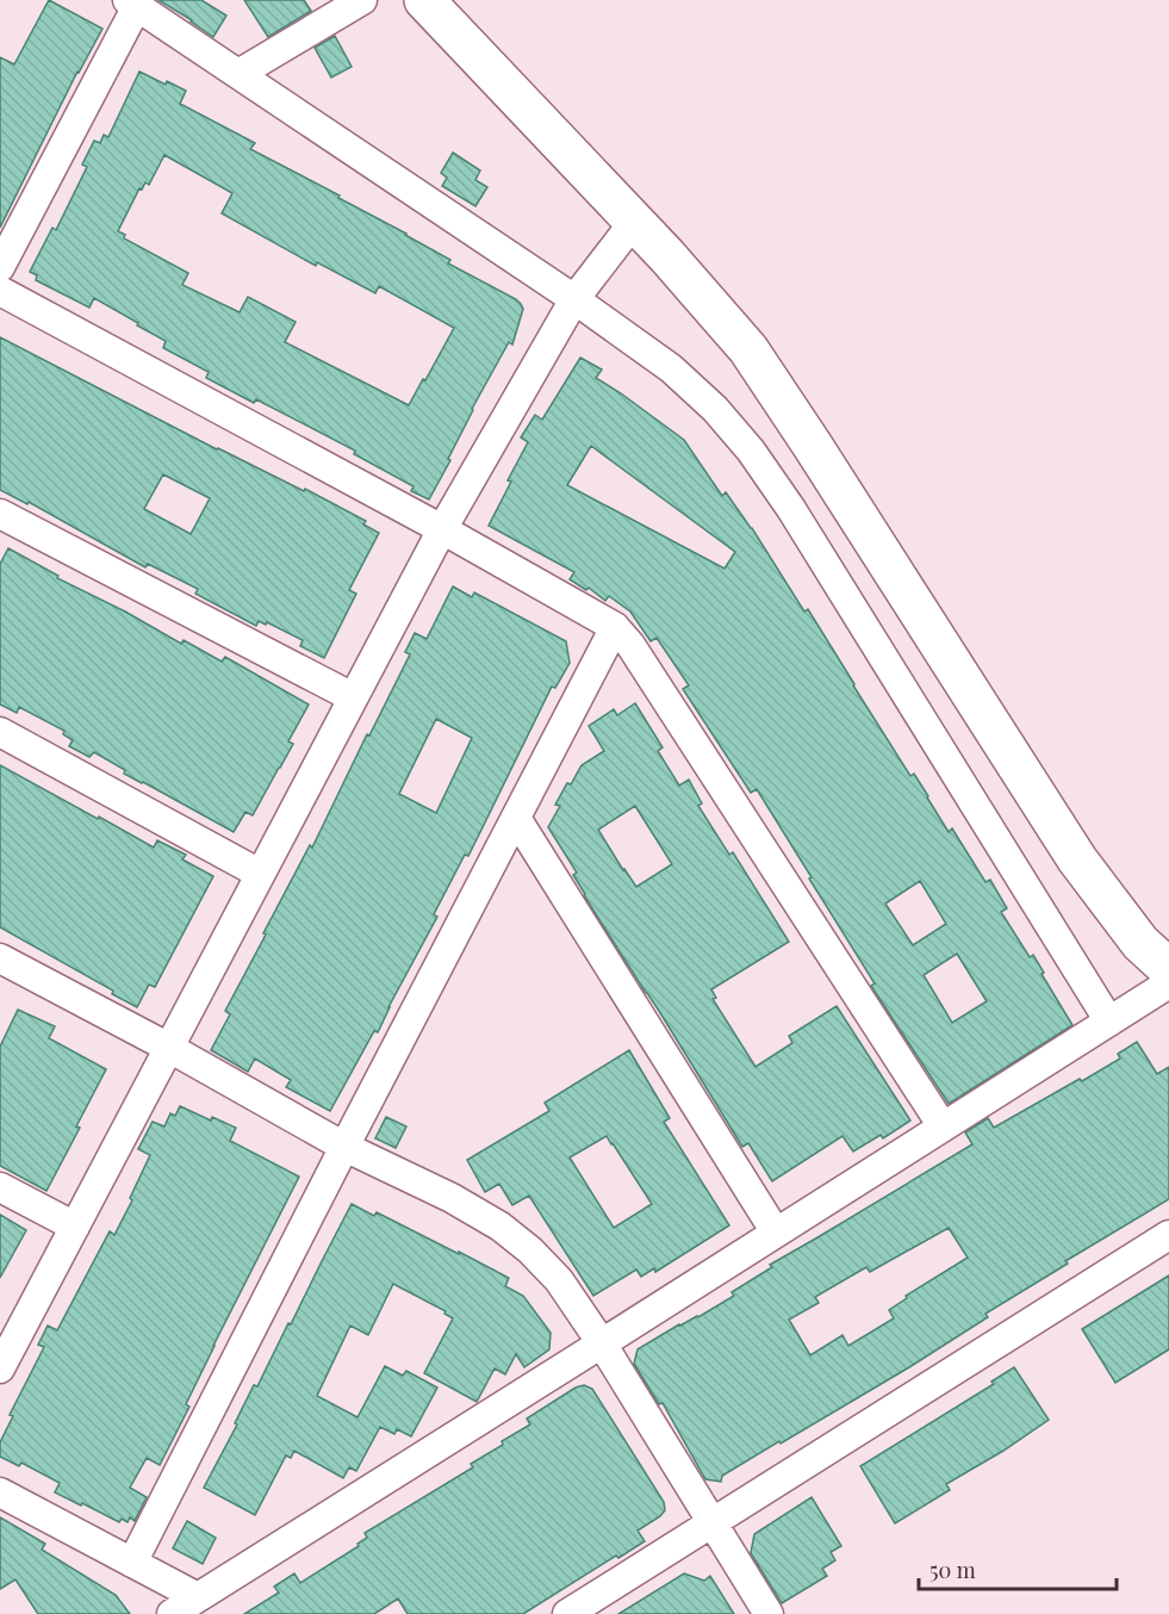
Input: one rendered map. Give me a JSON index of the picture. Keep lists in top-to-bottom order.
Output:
{
  "scale_bar": "50 m"
}
